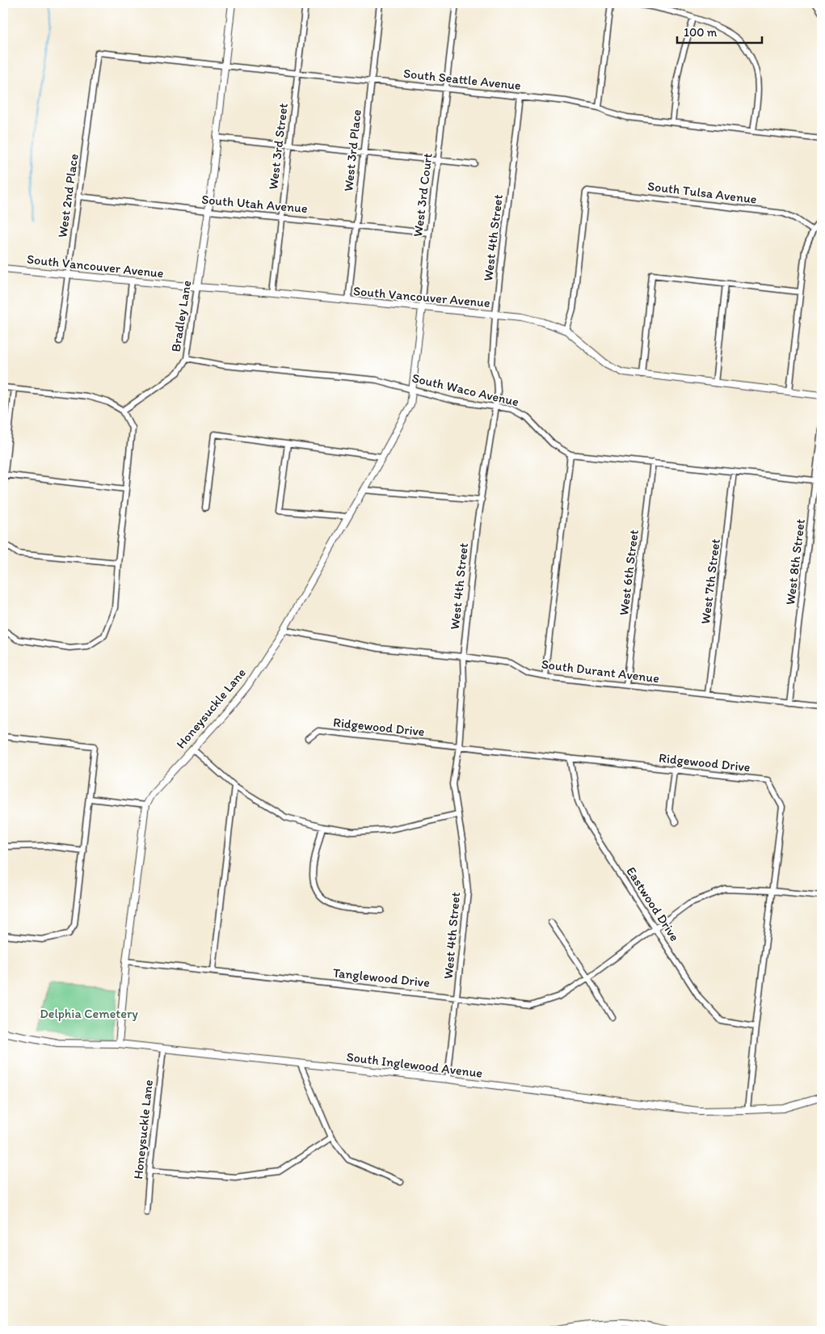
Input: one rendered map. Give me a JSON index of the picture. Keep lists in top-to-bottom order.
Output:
{
  "streets": {
    "street": [
      "South Seattle Avenue",
      "West 3rd Street",
      "West 3rd Place",
      "South Tulsa Avenue",
      "West 3rd Court",
      "West 2nd Place",
      "South Utah Avenue",
      "West 4th Street",
      "South Vancouver Avenue",
      "Bradley Lane",
      "South Waco Avenue",
      "West 8th Street",
      "West 6th Street",
      "West 7th Street",
      "South Durant Avenue",
      "Honeysuckle Lane",
      "Ridgewood Drive",
      "Eastwood Drive",
      "Tanglewood Drive",
      "South Inglewood Avenue"
    ]
  },
  "crossings": [
    ["South Seattle Avenue", "West 3rd Street"],
    ["South Seattle Avenue", "West 3rd Place"],
    ["South Seattle Avenue", "West 3rd Court"],
    ["South Seattle Avenue", "West 2nd Place"],
    ["South Seattle Avenue", "West 4th Street"],
    ["South Seattle Avenue", "Bradley Lane"],
    ["West 3rd Street", "South Utah Avenue"],
    ["West 3rd Street", "South Vancouver Avenue"],
    ["West 3rd Place", "South Utah Avenue"],
    ["West 3rd Place", "South Vancouver Avenue"],
    ["South Tulsa Avenue", "South Vancouver Avenue"],
    ["West 3rd Court", "South Utah Avenue"],
    ["West 3rd Court", "South Vancouver Avenue"],
    ["West 3rd Court", "South Waco Avenue"],
    ["West 3rd Court", "Honeysuckle Lane"],
    ["West 2nd Place", "South Utah Avenue"],
    ["West 2nd Place", "South Vancouver Avenue"],
    ["South Utah Avenue", "Bradley Lane"],
    ["West 4th Street", "South Vancouver Avenue"],
    ["West 4th Street", "South Waco Avenue"],
    ["West 4th Street", "South Durant Avenue"],
    ["West 4th Street", "Ridgewood Drive"],
    ["West 4th Street", "Tanglewood Drive"],
    ["West 4th Street", "South Inglewood Avenue"],
    ["South Vancouver Avenue", "Bradley Lane"],
    ["Bradley Lane", "South Waco Avenue"],
    ["South Waco Avenue", "West 8th Street"],
    ["South Waco Avenue", "West 6th Street"],
    ["South Waco Avenue", "West 7th Street"],
    ["South Waco Avenue", "Honeysuckle Lane"],
    ["West 8th Street", "South Durant Avenue"],
    ["West 6th Street", "South Durant Avenue"],
    ["West 7th Street", "South Durant Avenue"],
    ["South Durant Avenue", "Honeysuckle Lane"],
    ["Honeysuckle Lane", "Tanglewood Drive"],
    ["Honeysuckle Lane", "South Inglewood Avenue"],
    ["Ridgewood Drive", "Eastwood Drive"],
    ["Ridgewood Drive", "Tanglewood Drive"],
    ["Ridgewood Drive", "South Inglewood Avenue"],
    ["Eastwood Drive", "Tanglewood Drive"]
  ],
  "parks": ["Delphia Cemetery"],
  "scale_bar": "100 m"
}
